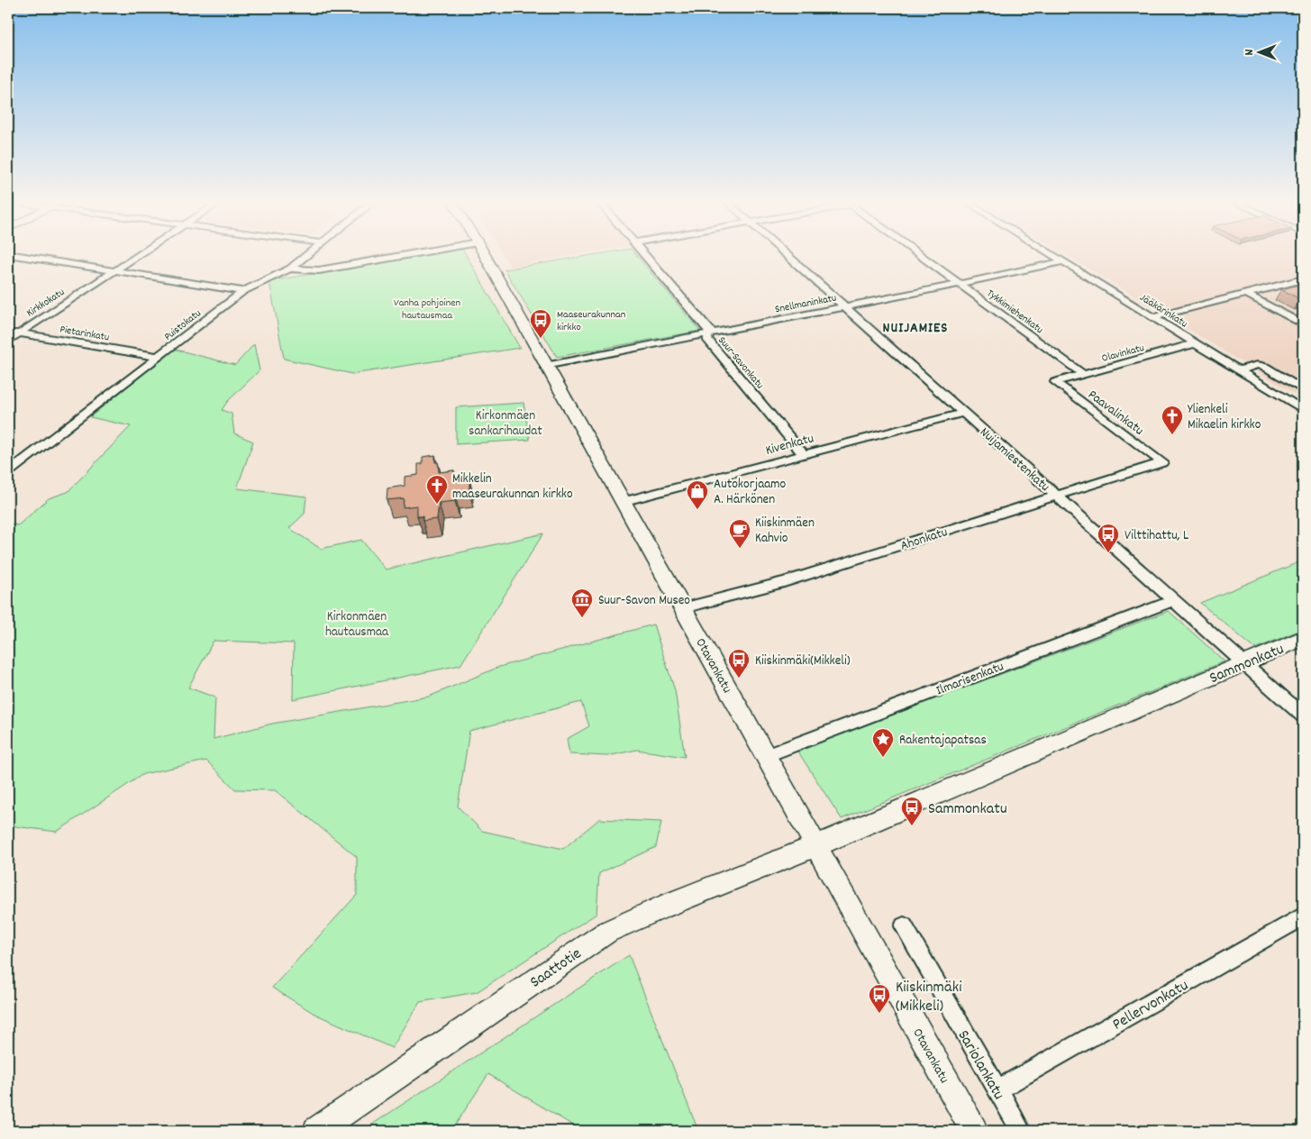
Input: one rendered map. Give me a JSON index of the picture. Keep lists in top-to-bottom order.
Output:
{
  "streets": {
    "main road": ["Sammonkatu", "Otavankatu", "Saattotie"],
    "street": [
      "Kirkkokatu",
      "Snellmaninkatu",
      "Jääkärinkatu",
      "Tykkimiehenkatu",
      "Puistokatu",
      "Pietarinkatu",
      "Olavinkatu",
      "Suur-Savonkatu",
      "Paavalinkatu",
      "Kivenkatu",
      "Nuijamiestenkatu",
      "Ahonkatu",
      "Ilmarisenkatu",
      "Pellervonkatu",
      "Sariolankatu"
    ]
  },
  "crossings": [
    ["Kirkkokatu", "Pietarinkatu"],
    ["Snellmaninkatu", "Jääkärinkatu"],
    ["Snellmaninkatu", "Tykkimiehenkatu"],
    ["Snellmaninkatu", "Suur-Savonkatu"],
    ["Snellmaninkatu", "Nuijamiestenkatu"],
    ["Snellmaninkatu", "Otavankatu"],
    ["Jääkärinkatu", "Olavinkatu"],
    ["Tykkimiehenkatu", "Olavinkatu"],
    ["Puistokatu", "Pietarinkatu"],
    ["Olavinkatu", "Paavalinkatu"],
    ["Suur-Savonkatu", "Kivenkatu"],
    ["Paavalinkatu", "Ahonkatu"],
    ["Kivenkatu", "Nuijamiestenkatu"],
    ["Kivenkatu", "Otavankatu"],
    ["Nuijamiestenkatu", "Ahonkatu"],
    ["Nuijamiestenkatu", "Sammonkatu"],
    ["Nuijamiestenkatu", "Ilmarisenkatu"],
    ["Ahonkatu", "Otavankatu"],
    ["Sammonkatu", "Otavankatu"],
    ["Sammonkatu", "Saattotie"],
    ["Otavankatu", "Ilmarisenkatu"],
    ["Otavankatu", "Saattotie"],
    ["Pellervonkatu", "Sariolankatu"]
  ],
  "districts": ["NUIJAMIES"],
  "parks": ["Vanha pohjoinen hautausmaa", "Kirkonmäen sankarihaudat", "Kirkonmäen hautausmaa"],
  "places": {
    "bus stop": [
      "Maaseurakunnan kirkko",
      "Vilttihattu, L",
      "Kiiskinmäki(Mikkeli)",
      "Sammonkatu",
      "Kiiskinmäki (Mikkeli)"
    ],
    "church": ["Ylienkeli Mikaelin kirkko", "Mikkelin maaseurakunnan kirkko"],
    "shop": ["Autokorjaamo A. Härkönen"],
    "cafe": ["Kiiskinmäen Kahvio"],
    "museum": ["Suur-Savon Museo"],
    "place": ["Rakentajapatsas"]
  },
  "north": "left"
}
